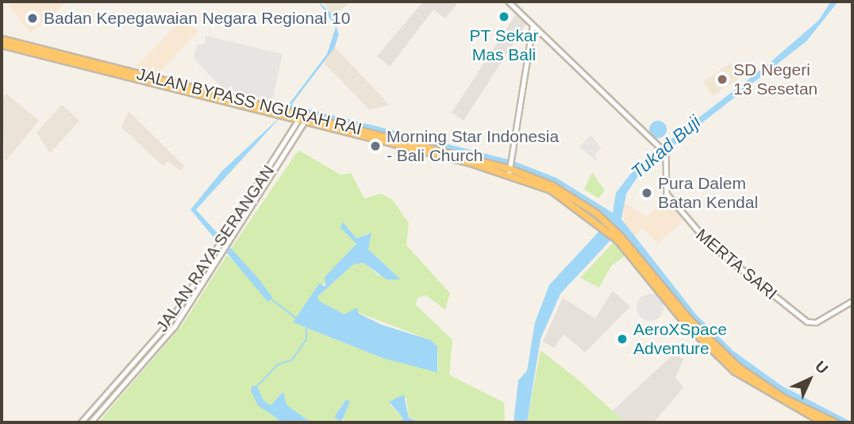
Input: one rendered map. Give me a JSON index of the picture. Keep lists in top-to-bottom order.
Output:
{
  "streets": {
    "highway": ["JALAN BYPASS NGURAH RAI"],
    "street": ["JALAN RAYA SERANGAN", "MERTA SARI"]
  },
  "crossings": [
    ["JALAN BYPASS NGURAH RAI", "JALAN RAYA SERANGAN"]
  ],
  "water": ["Tukad Buji"],
  "places": [
    "PT Sekar Mas Bali",
    "Badan Kepegawaian Negara Regional 10",
    "SD Negeri 13 Sesetan",
    "Morning Star Indonesia - Bali Church",
    "Pura Dalem Batan Kendal",
    "AeroXSpace Adventure"
  ],
  "north": "top right"
}
